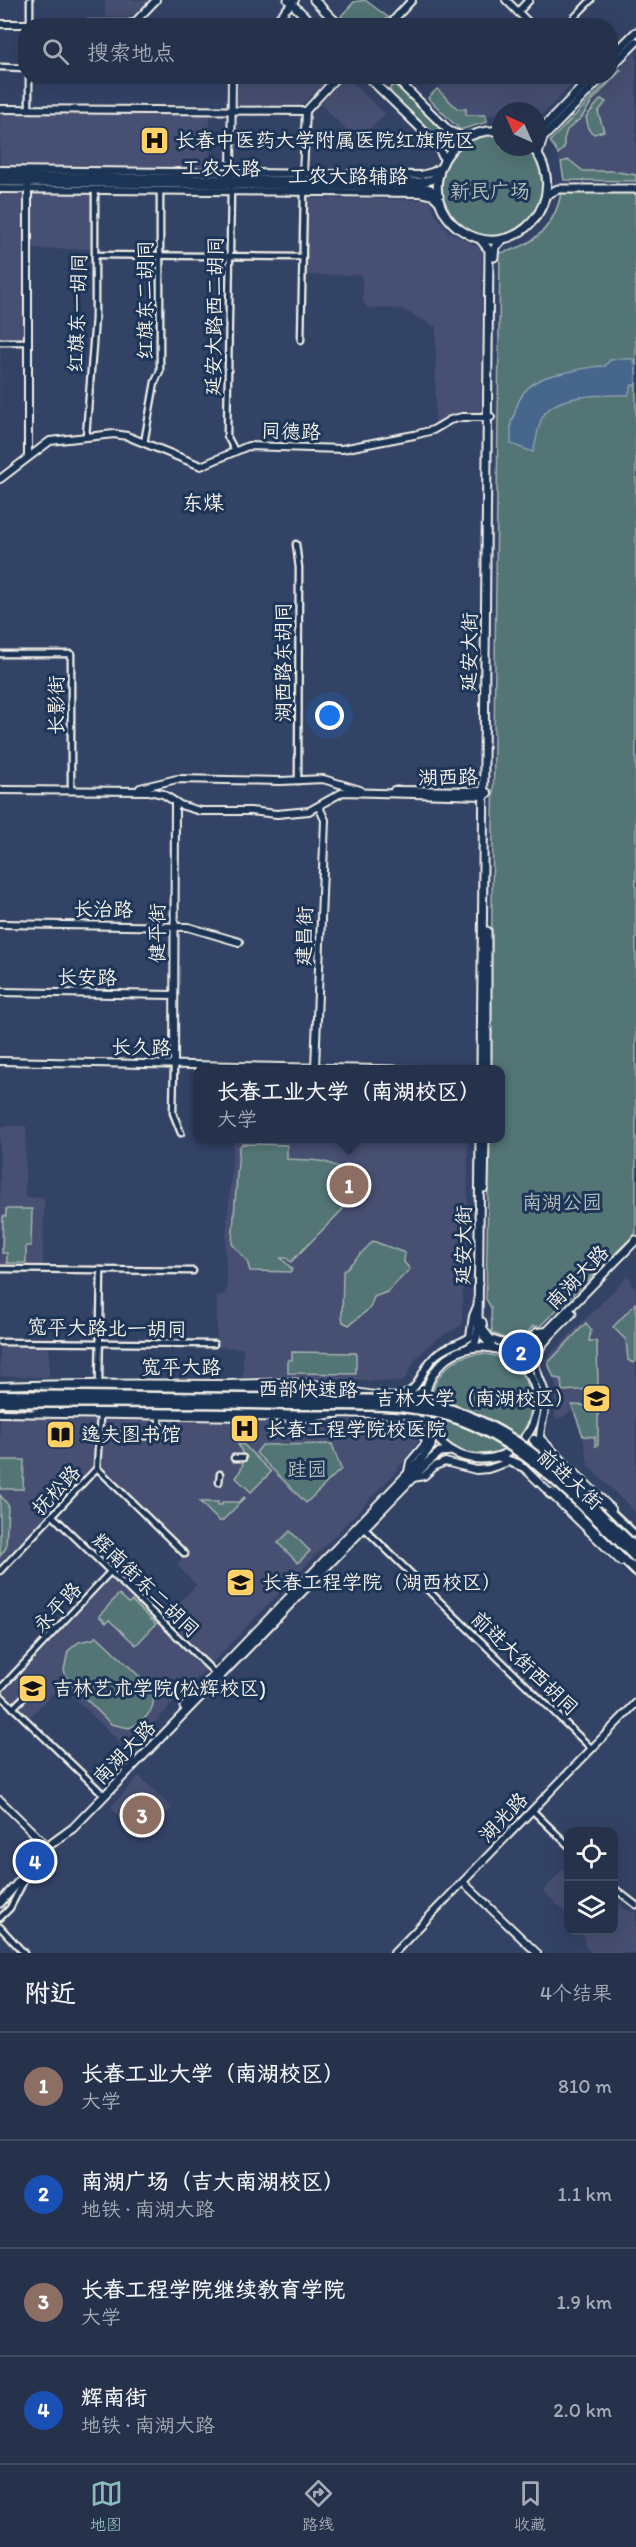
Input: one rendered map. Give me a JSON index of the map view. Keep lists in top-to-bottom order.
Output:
{
  "streets": {
    "highway": ["西部快速路"],
    "main road": [
      "工农大路",
      "延安大街",
      "南湖大路",
      "前进大街"
    ],
    "street": [
      "工农大路辅路",
      "红旗东二胡同",
      "红旗东一胡同",
      "延安大路西二胡同",
      "同德路",
      "湖西路东胡同",
      "长影街",
      "湖西路",
      "长治路",
      "健平街",
      "建昌街",
      "长安路",
      "长久路",
      "宽平大路北一胡同",
      "宽平大路",
      "抚松路",
      "辉南街东二胡同",
      "永平路",
      "前进大街西胡同",
      "湖光路"
    ]
  },
  "crossings": [
    ["工农大路", "工农大路辅路"],
    ["工农大路", "红旗东一胡同"],
    ["工农大路", "延安大路西二胡同"],
    ["工农大路辅路", "红旗东二胡同"],
    ["工农大路辅路", "红旗东一胡同"],
    ["工农大路辅路", "延安大路西二胡同"],
    ["红旗东二胡同", "同德路"],
    ["红旗东一胡同", "同德路"],
    ["延安大路西二胡同", "同德路"],
    ["同德路", "延安大街"],
    ["延安大街", "湖西路"],
    ["延安大街", "南湖大路"],
    ["延安大街", "宽平大路"],
    ["延安大街", "前进大街"],
    ["湖西路东胡同", "湖西路"],
    ["长影街", "湖西路"],
    ["湖西路", "健平街"],
    ["湖西路", "建昌街"],
    ["长治路", "健平街"],
    ["健平街", "长安路"],
    ["健平街", "长久路"],
    ["南湖大路", "宽平大路"],
    ["南湖大路", "前进大街"],
    ["南湖大路", "辉南街东二胡同"],
    ["南湖大路", "前进大街西胡同"],
    ["宽平大路", "前进大街"],
    ["西部快速路", "前进大街"],
    ["抚松路", "辉南街东二胡同"],
    ["辉南街东二胡同", "永平路"],
    ["前进大街西胡同", "湖光路"]
  ],
  "districts": ["东煤"],
  "parks": ["新民广场", "南湖公园", "跬园"],
  "places": {
    "hospital": ["长春中医药大学附属医院红旗院区", "长春工程学院校医院"],
    "school or university": ["吉林大学（南湖校区）", "长春工程学院（湖西校区）", "吉林艺术学院(松辉校区)"],
    "library": ["逸夫图书馆"]
  },
  "north": "top left",
  "page": {
    "search": "搜索地点",
    "popup": ["长春工业大学（南湖校区）", "大学"],
    "pins": [
      "1",
      "2",
      "3",
      "4"
    ],
    "heading": ["附近", "4个结果"],
    "list": [
      {
        "mark": "1",
        "name": "长春工业大学（南湖校区）",
        "note": "大学",
        "value": "810 m"
      },
      {
        "mark": "2",
        "name": "南湖广场（吉大南湖校区）",
        "note": "地铁 · 南湖大路",
        "value": "1.1 km"
      },
      {
        "mark": "3",
        "name": "长春工程学院继续教育学院",
        "note": "大学",
        "value": "1.9 km"
      },
      {
        "mark": "4",
        "name": "辉南街",
        "note": "地铁 · 南湖大路",
        "value": "2.0 km"
      }
    ],
    "nav": ["地图", "路线", "收藏"]
  }
}
